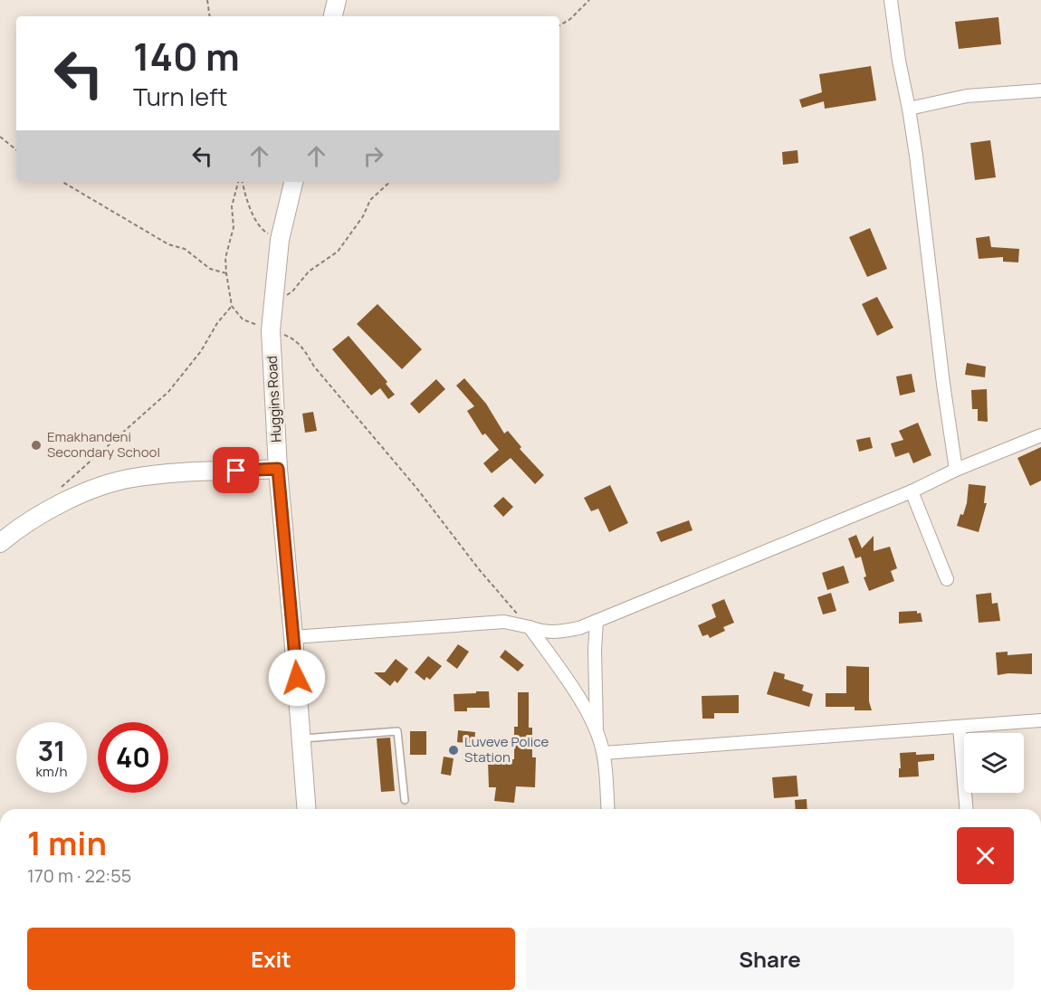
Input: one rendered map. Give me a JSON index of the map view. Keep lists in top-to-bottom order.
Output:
{
  "streets": {
    "street": ["Huggins Road"]
  },
  "places": ["Emakhandeni Secondary School", "Luveve Police Station"],
  "page": {
    "turn": ["140 m", "Turn left"],
    "speed": "31 km/h",
    "limit": "40",
    "heading": ["1 min", "170 m · 22:55"],
    "buttons": ["Exit", "Share"]
  }
}
